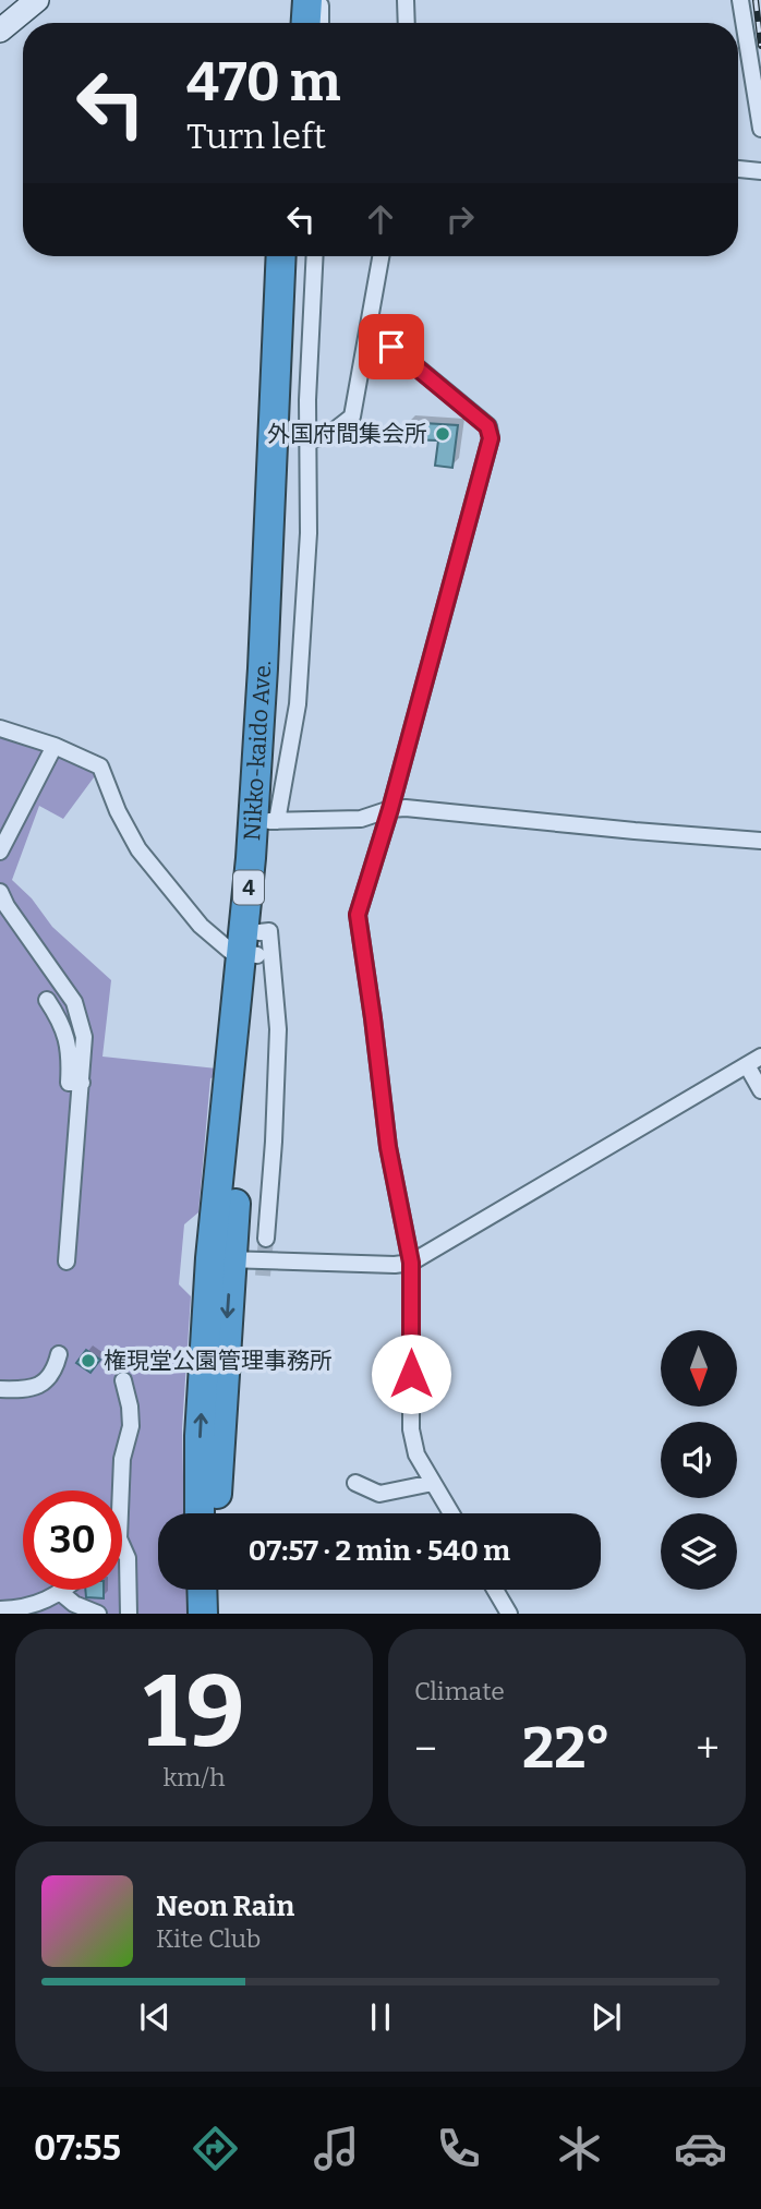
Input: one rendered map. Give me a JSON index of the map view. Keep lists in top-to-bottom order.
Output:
{
  "streets": {
    "highway": ["Nikko-kaido Ave.", "4"]
  },
  "places": ["外国府間集会所", "権現堂公園管理事務所"],
  "north": "bottom",
  "page": {
    "turn": ["470 m", "Turn left"],
    "limit": "30",
    "trip": "07:57 · 2 min · 540 m",
    "tile": [
      ["19", "km/h"],
      "Climate"
    ],
    "heat": ["−", "22°", "+"],
    "song": ["Neon Rain", "Kite Club"],
    "tabs": "07:55"
  }
}
